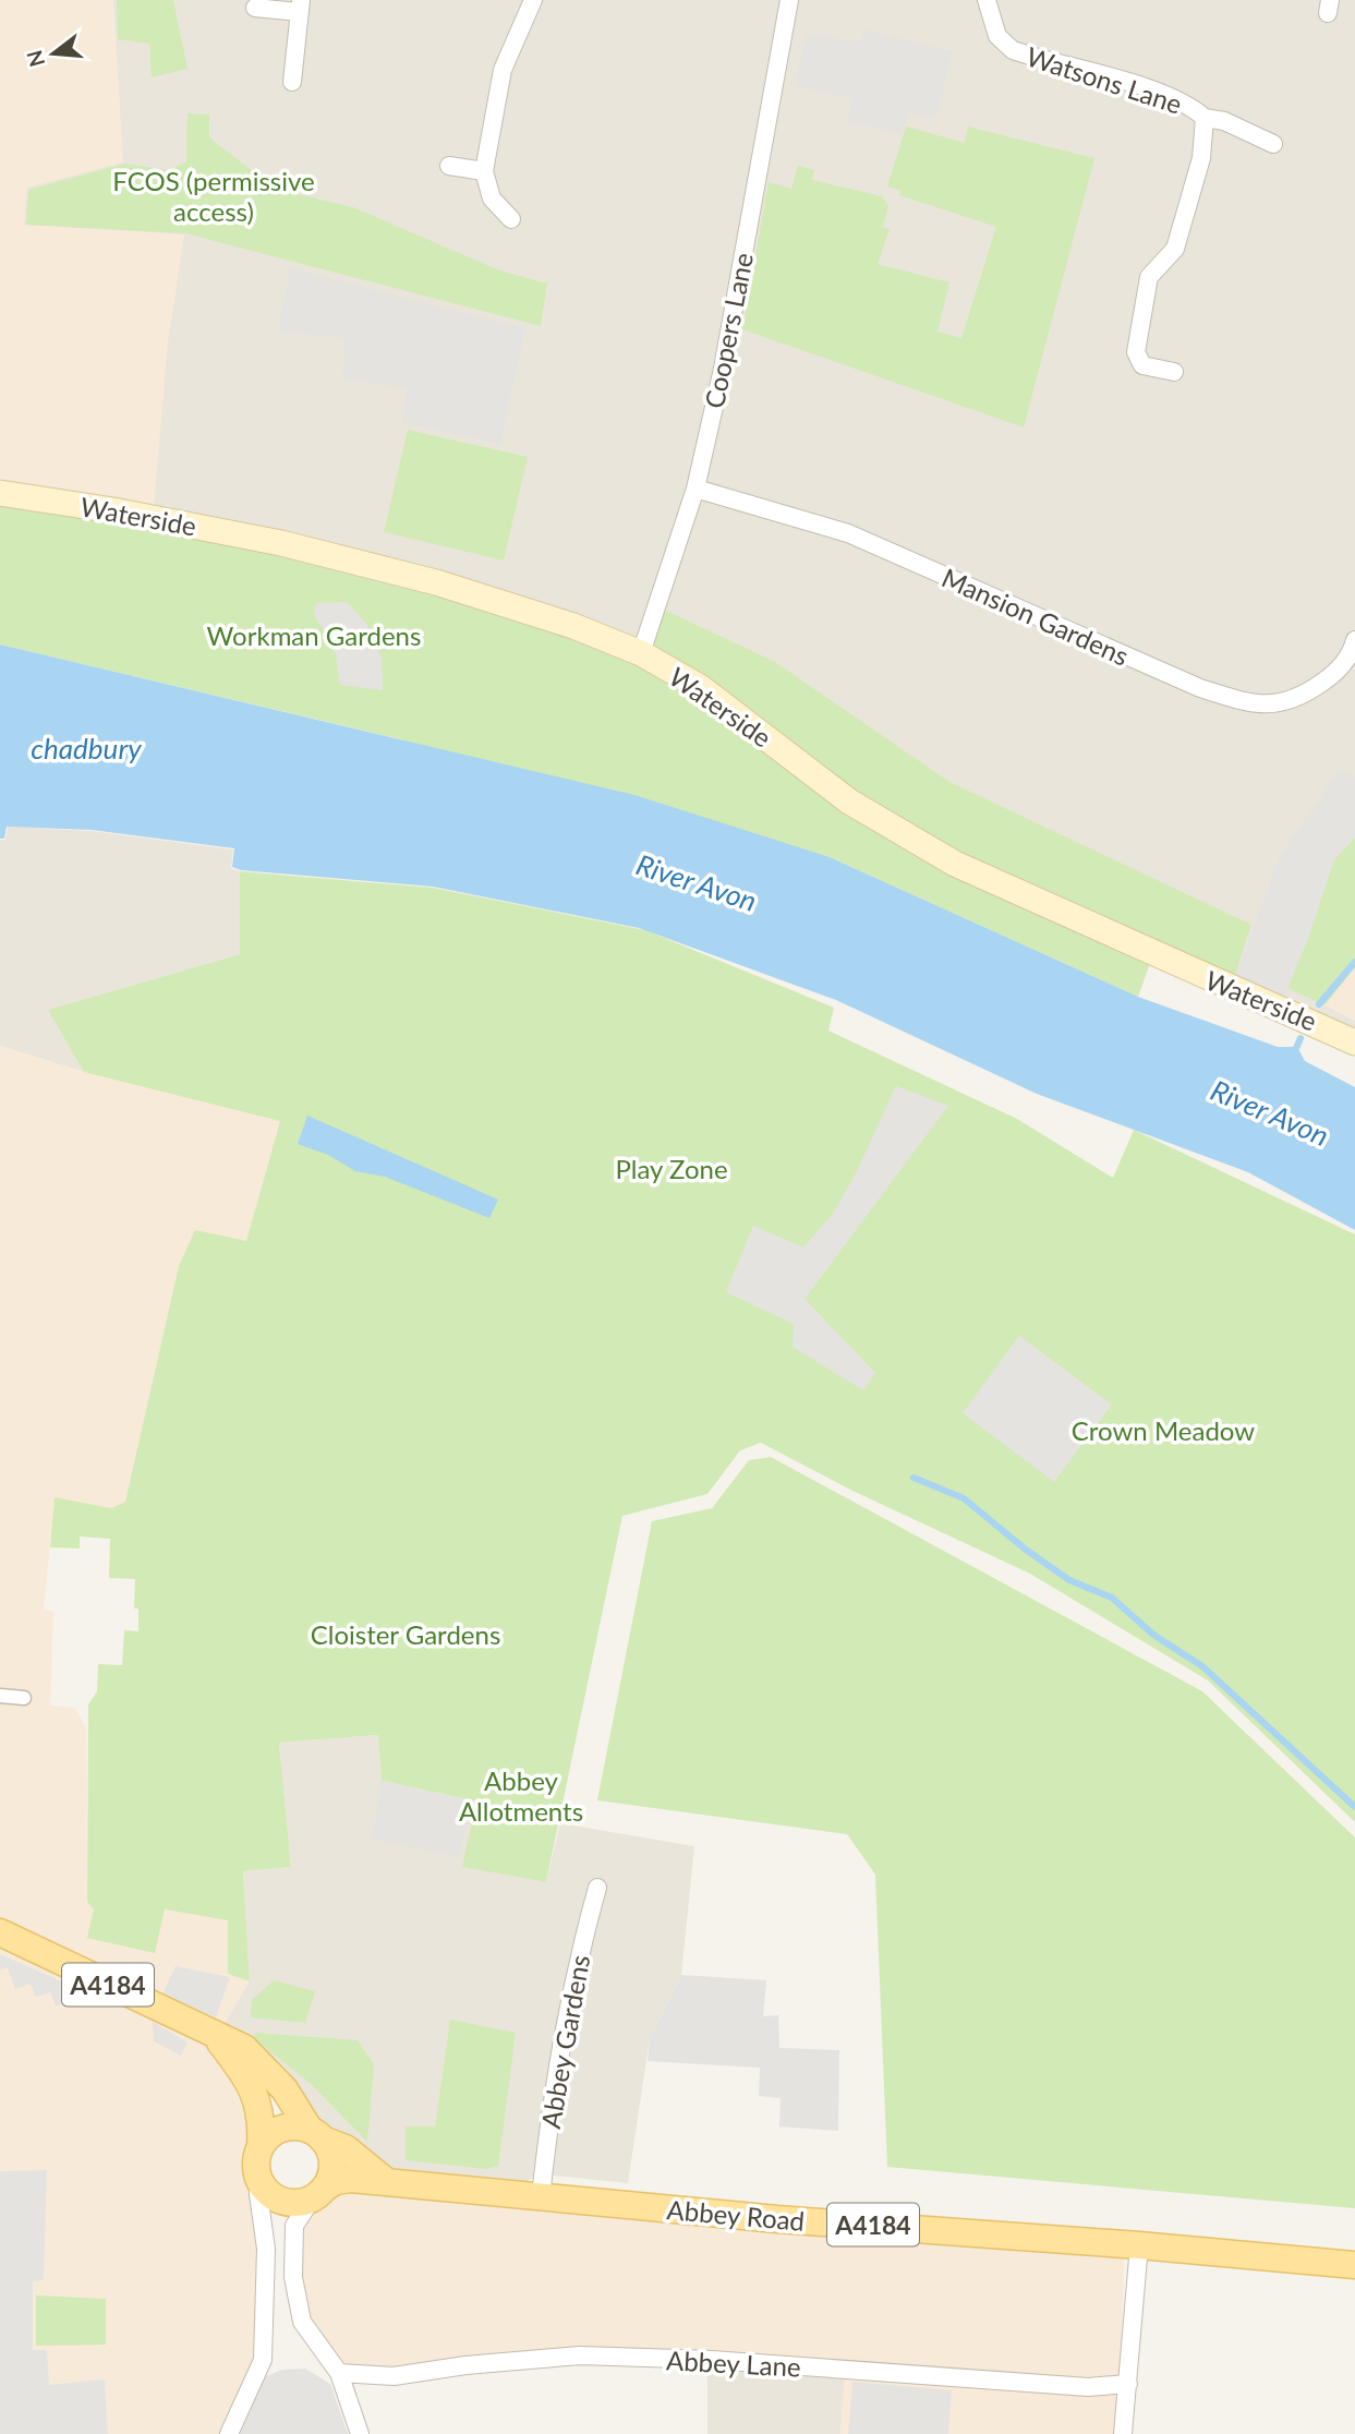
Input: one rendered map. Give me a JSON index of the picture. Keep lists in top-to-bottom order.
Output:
{
  "streets": {
    "main road": ["Waterside", "A4184", "Abbey Road"],
    "street": [
      "Watsons Lane",
      "Coopers Lane",
      "Mansion Gardens",
      "Abbey Gardens",
      "Abbey Lane"
    ]
  },
  "crossings": [
    ["Coopers Lane", "Waterside"],
    ["Coopers Lane", "Mansion Gardens"],
    ["A4184", "Abbey Road"],
    ["Abbey Gardens", "Abbey Road"]
  ],
  "water": ["chadbury", "River Avon"],
  "parks": [
    "FCOS (permissive access)",
    "Workman Gardens",
    "Play Zone",
    "Crown Meadow",
    "Cloister Gardens",
    "Abbey Allotments"
  ],
  "north": "left"
}
